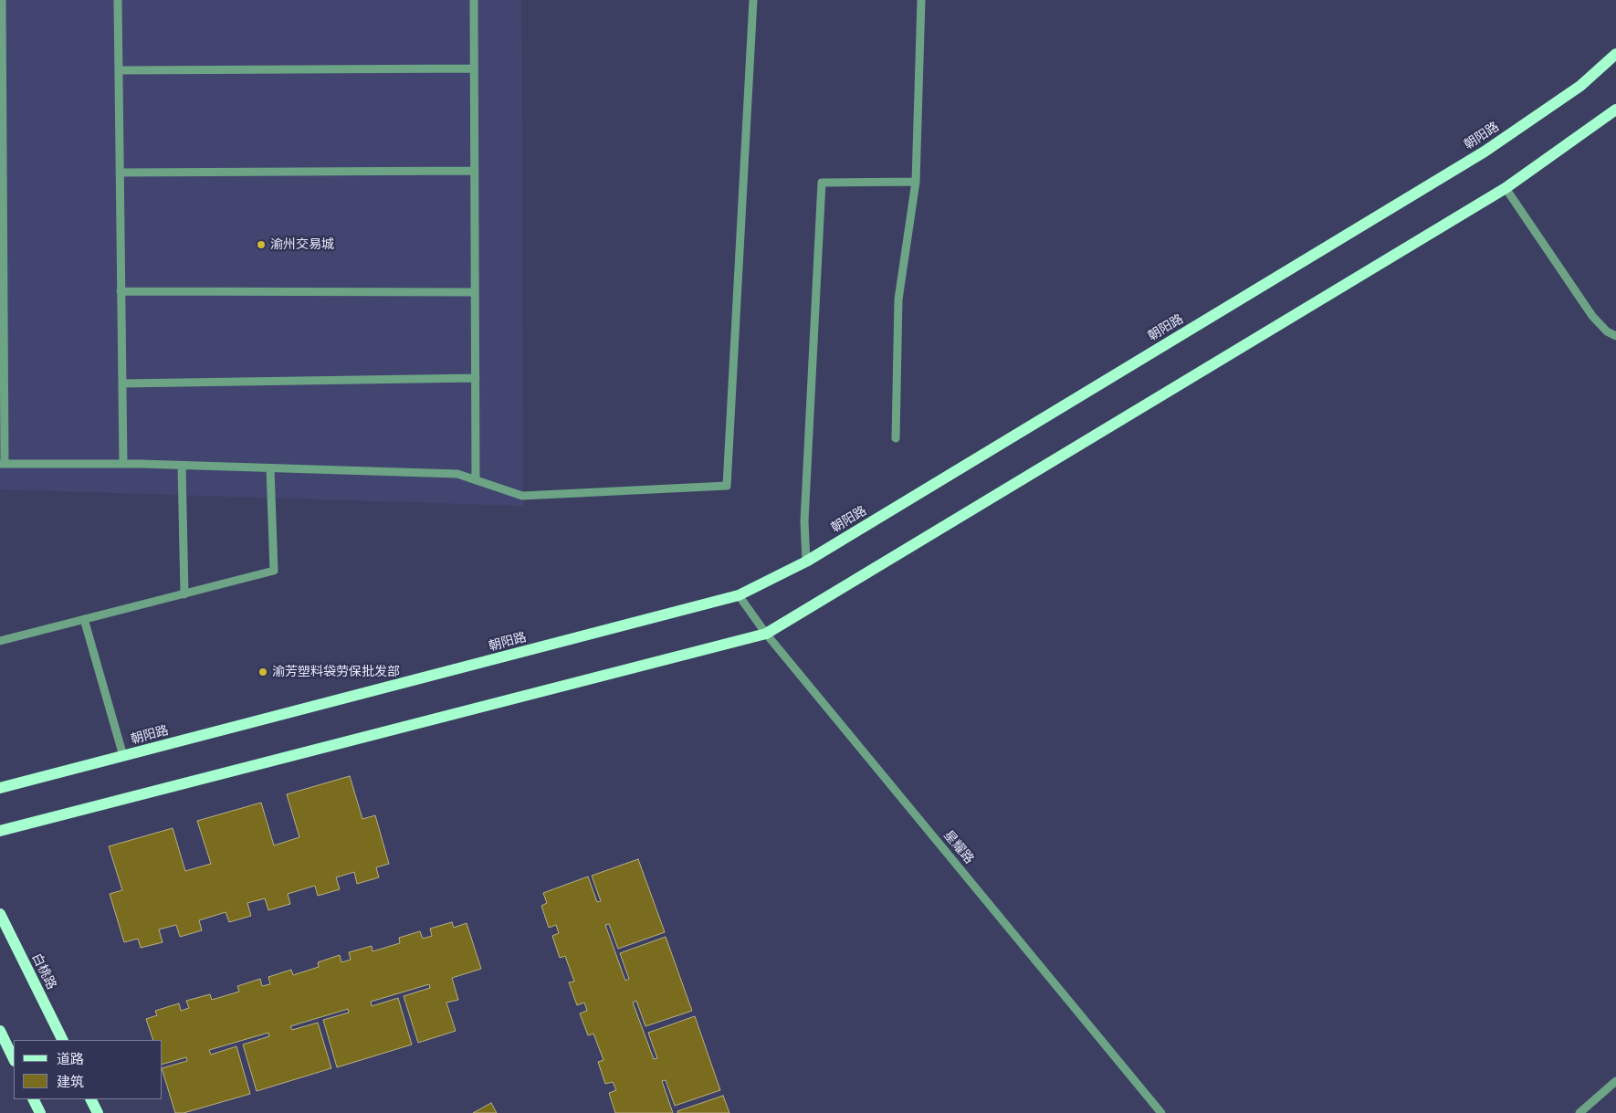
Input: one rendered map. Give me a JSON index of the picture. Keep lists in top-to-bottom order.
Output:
{
  "streets": {
    "main road": ["朝阳路", "白桃路"],
    "street": ["星耀路"]
  },
  "crossings": [
    ["朝阳路", "星耀路"]
  ],
  "places": ["渝州交易城", "渝芳塑料袋劳保批发部"],
  "legend": ["道路", "建筑"]
}
